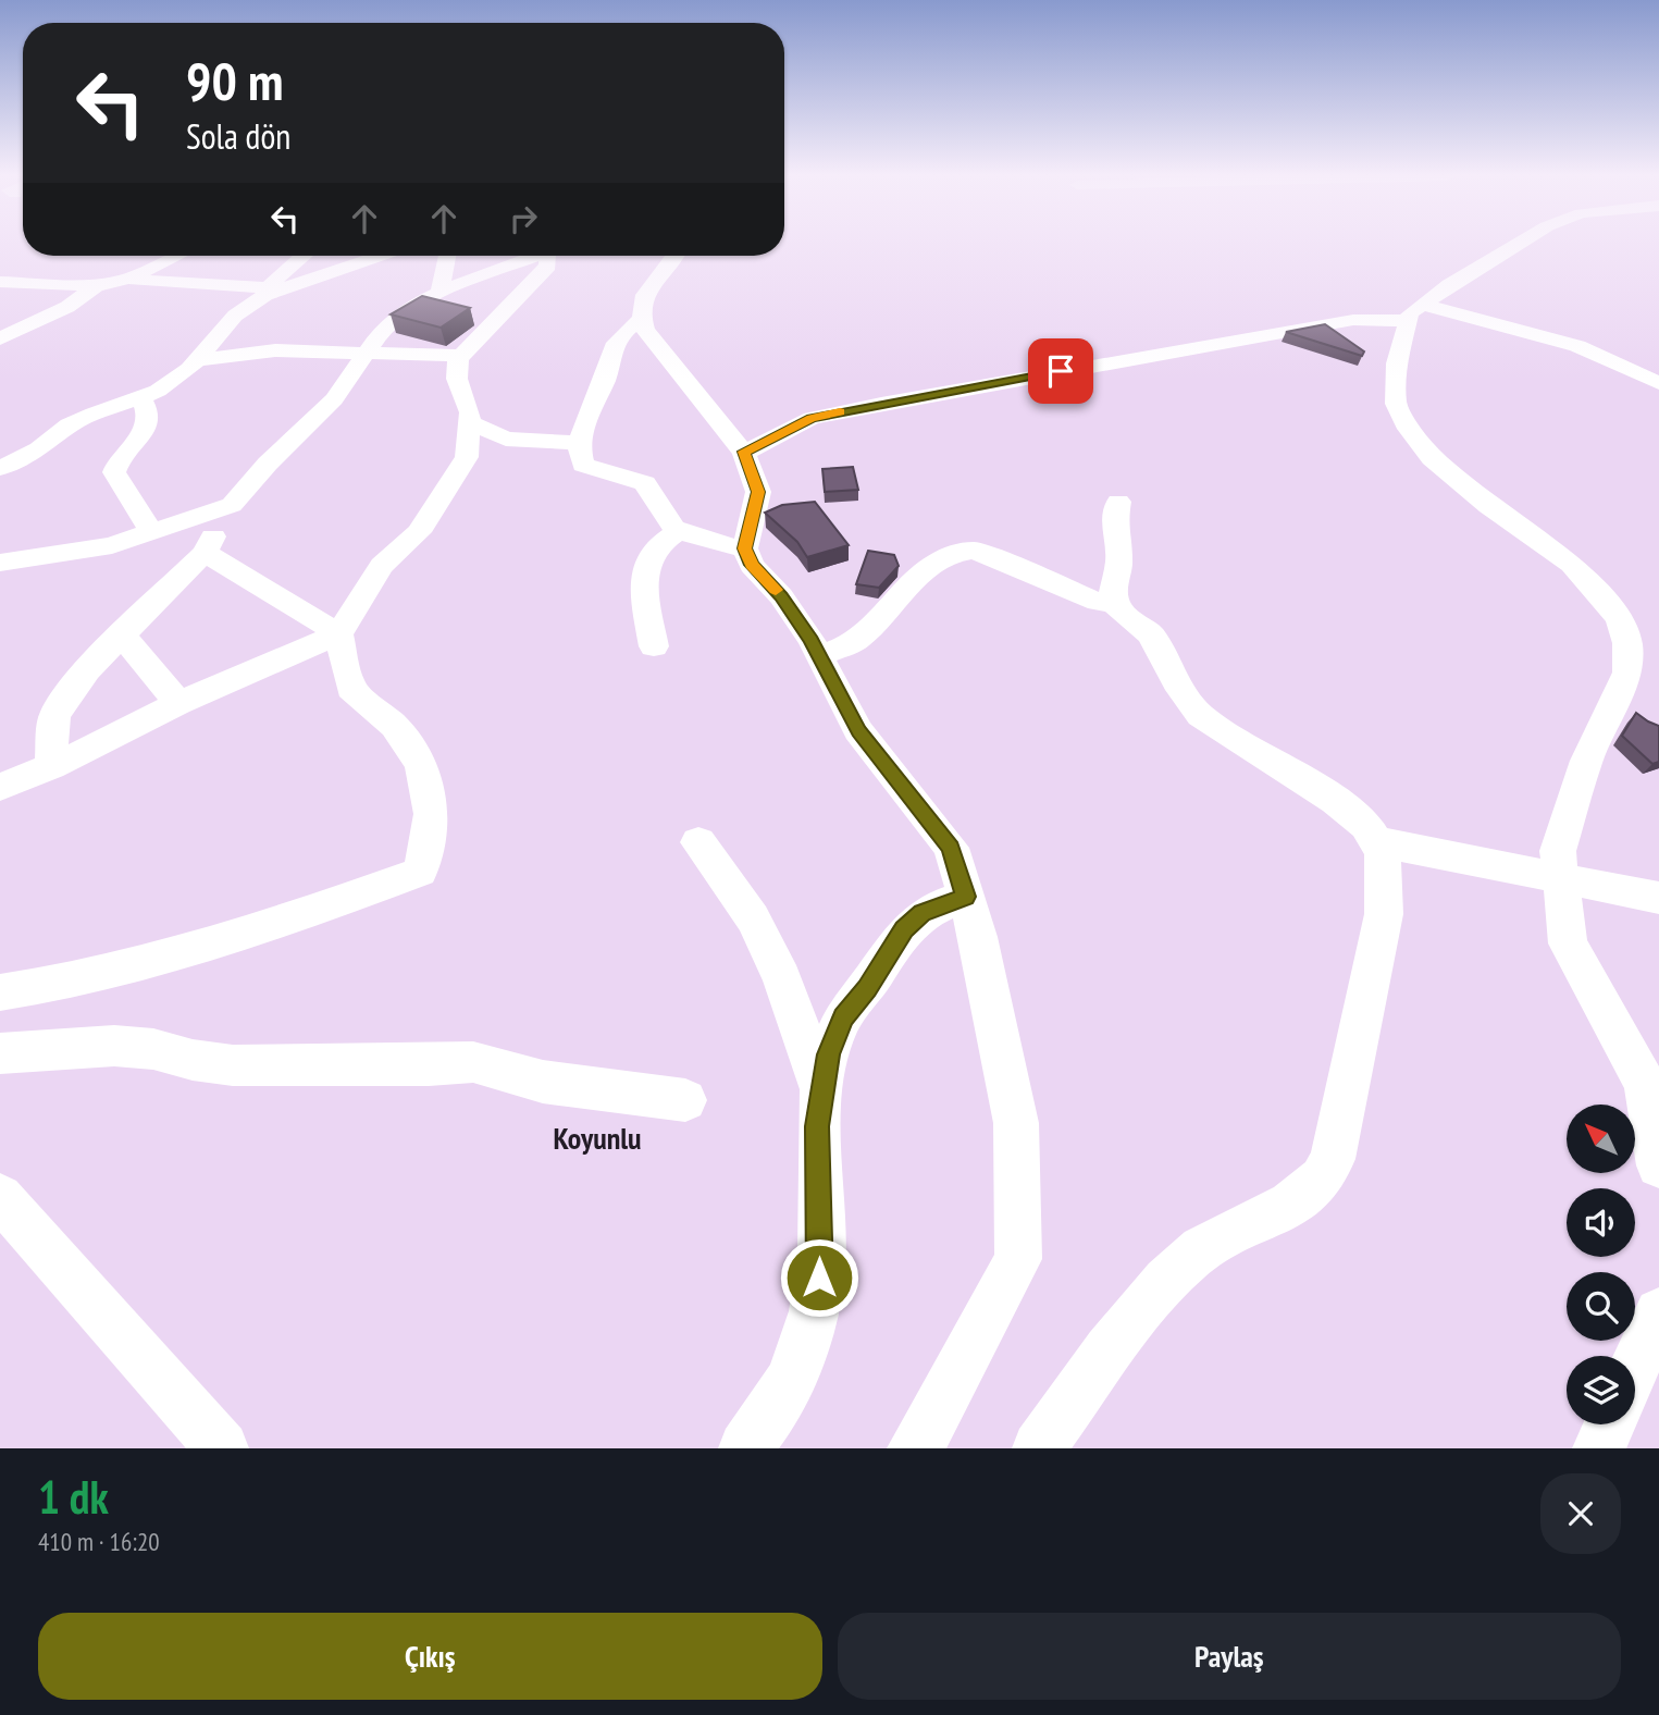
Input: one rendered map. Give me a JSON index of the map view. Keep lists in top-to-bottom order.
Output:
{
  "districts": ["Koyunlu"],
  "north": "top left",
  "page": {
    "turn": ["90 m", "Sola dön"],
    "heading": ["1 dk", "410 m · 16:20"],
    "buttons": ["Çıkış", "Paylaş"]
  }
}
